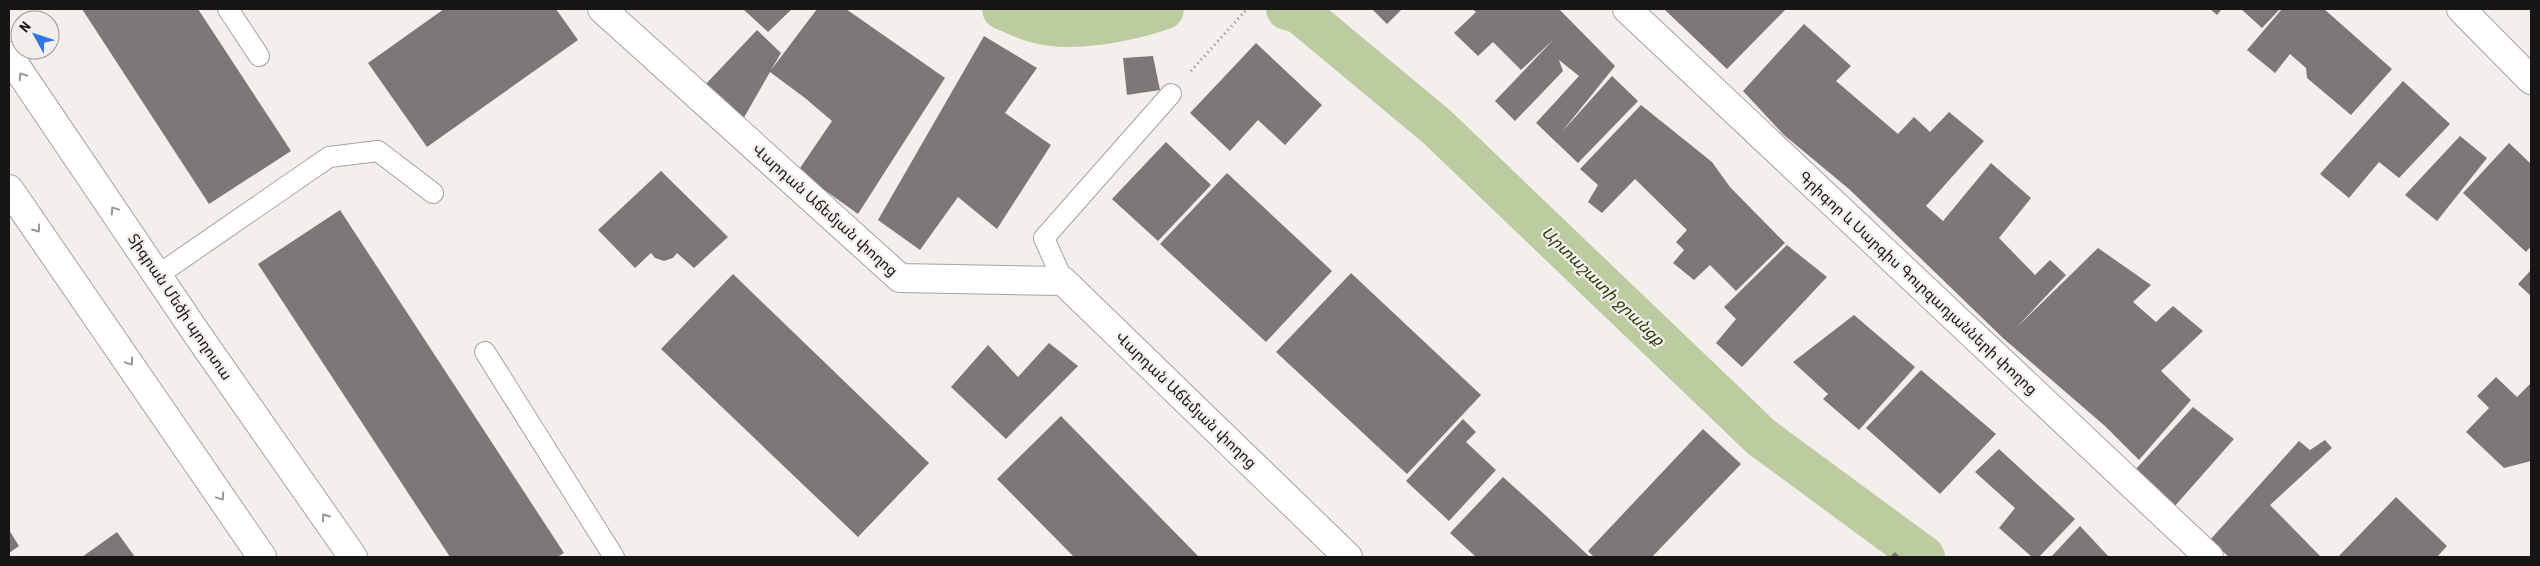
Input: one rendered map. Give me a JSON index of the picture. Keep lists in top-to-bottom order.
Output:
{
  "streets": {
    "street": ["Վարդան Աճեմյան փողոց", "Գրիգոր և Սարգիս Գուրզադյանների փողոց", "Տիգրան Մեծի պողոտա"]
  },
  "water": ["Արտաշատի ջրանցք"],
  "north": "top left"
}
